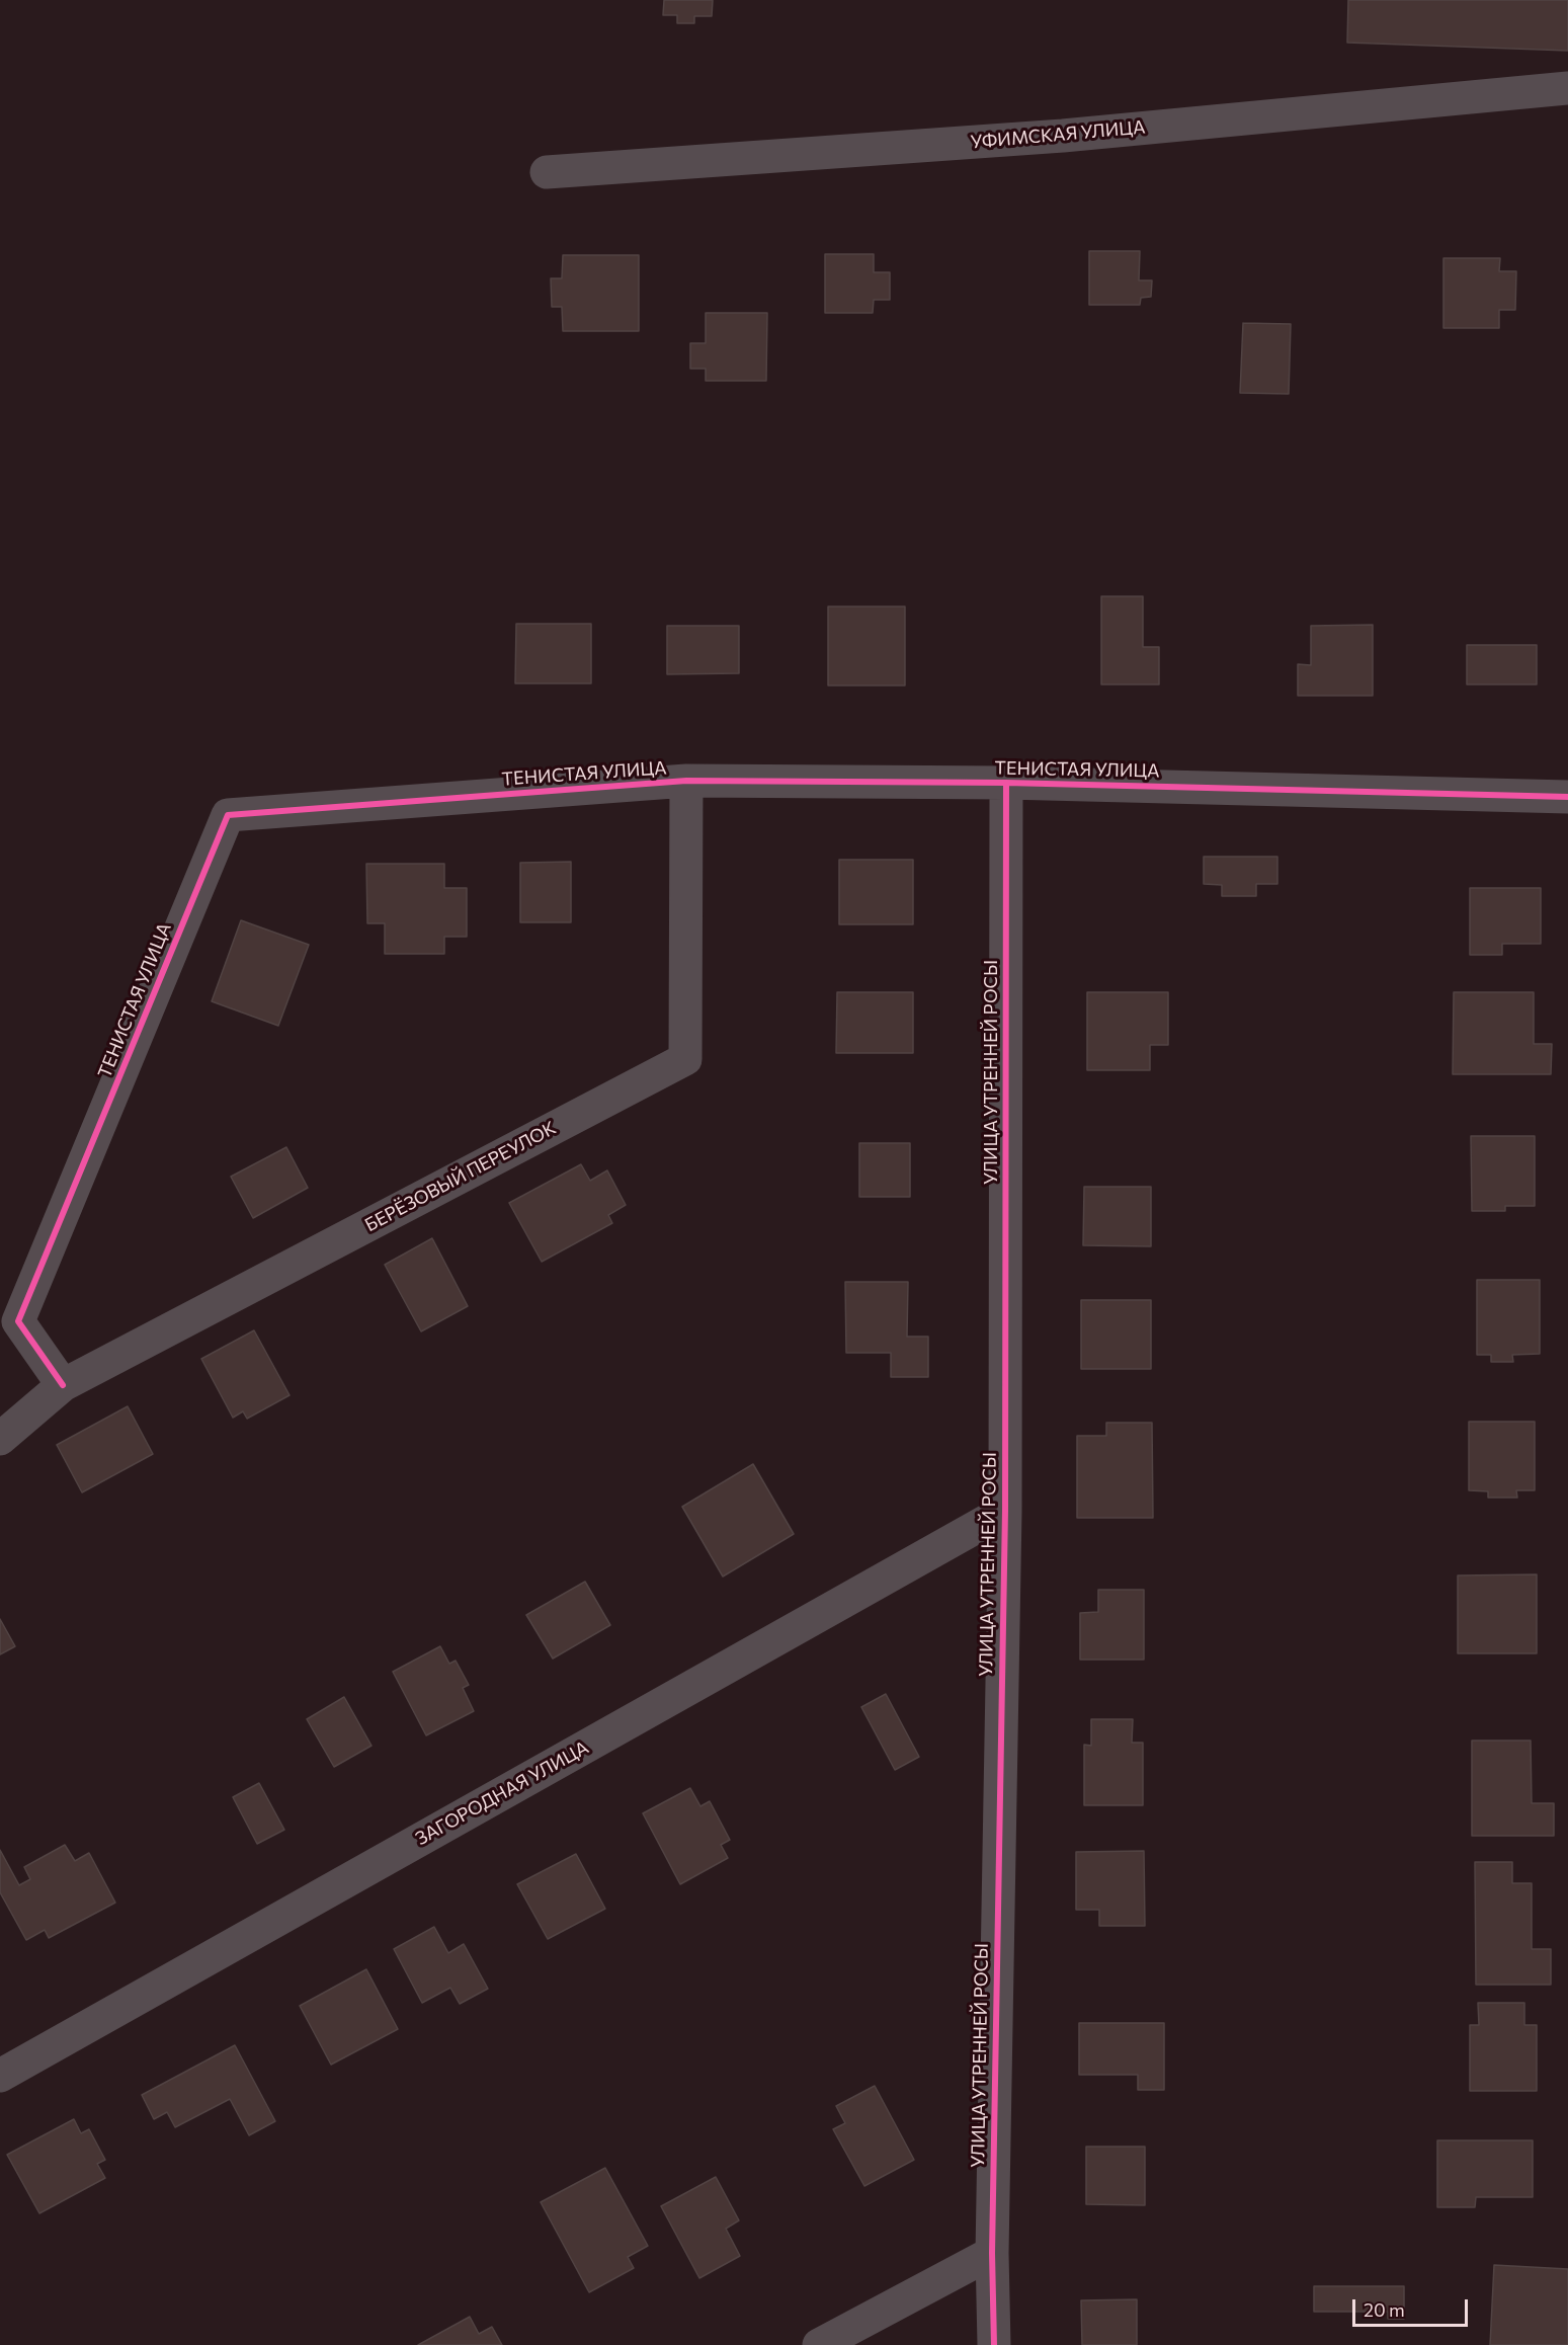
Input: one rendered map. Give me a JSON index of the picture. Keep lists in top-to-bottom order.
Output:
{
  "streets": {
    "street": [
      "УФИМСКАЯ УЛИЦА",
      "ТЕНИСТАЯ УЛИЦА",
      "УЛИЦА УТРЕННЕЙ РОСЫ",
      "БЕРЁЗОВЫЙ ПЕРЕУЛОК",
      "ЗАГОРОДНАЯ УЛИЦА"
    ]
  },
  "crossings": [
    ["ТЕНИСТАЯ УЛИЦА", "УЛИЦА УТРЕННЕЙ РОСЫ"],
    ["ТЕНИСТАЯ УЛИЦА", "БЕРЁЗОВЫЙ ПЕРЕУЛОК"],
    ["УЛИЦА УТРЕННЕЙ РОСЫ", "ЗАГОРОДНАЯ УЛИЦА"]
  ],
  "scale_bar": "20 m"
}
